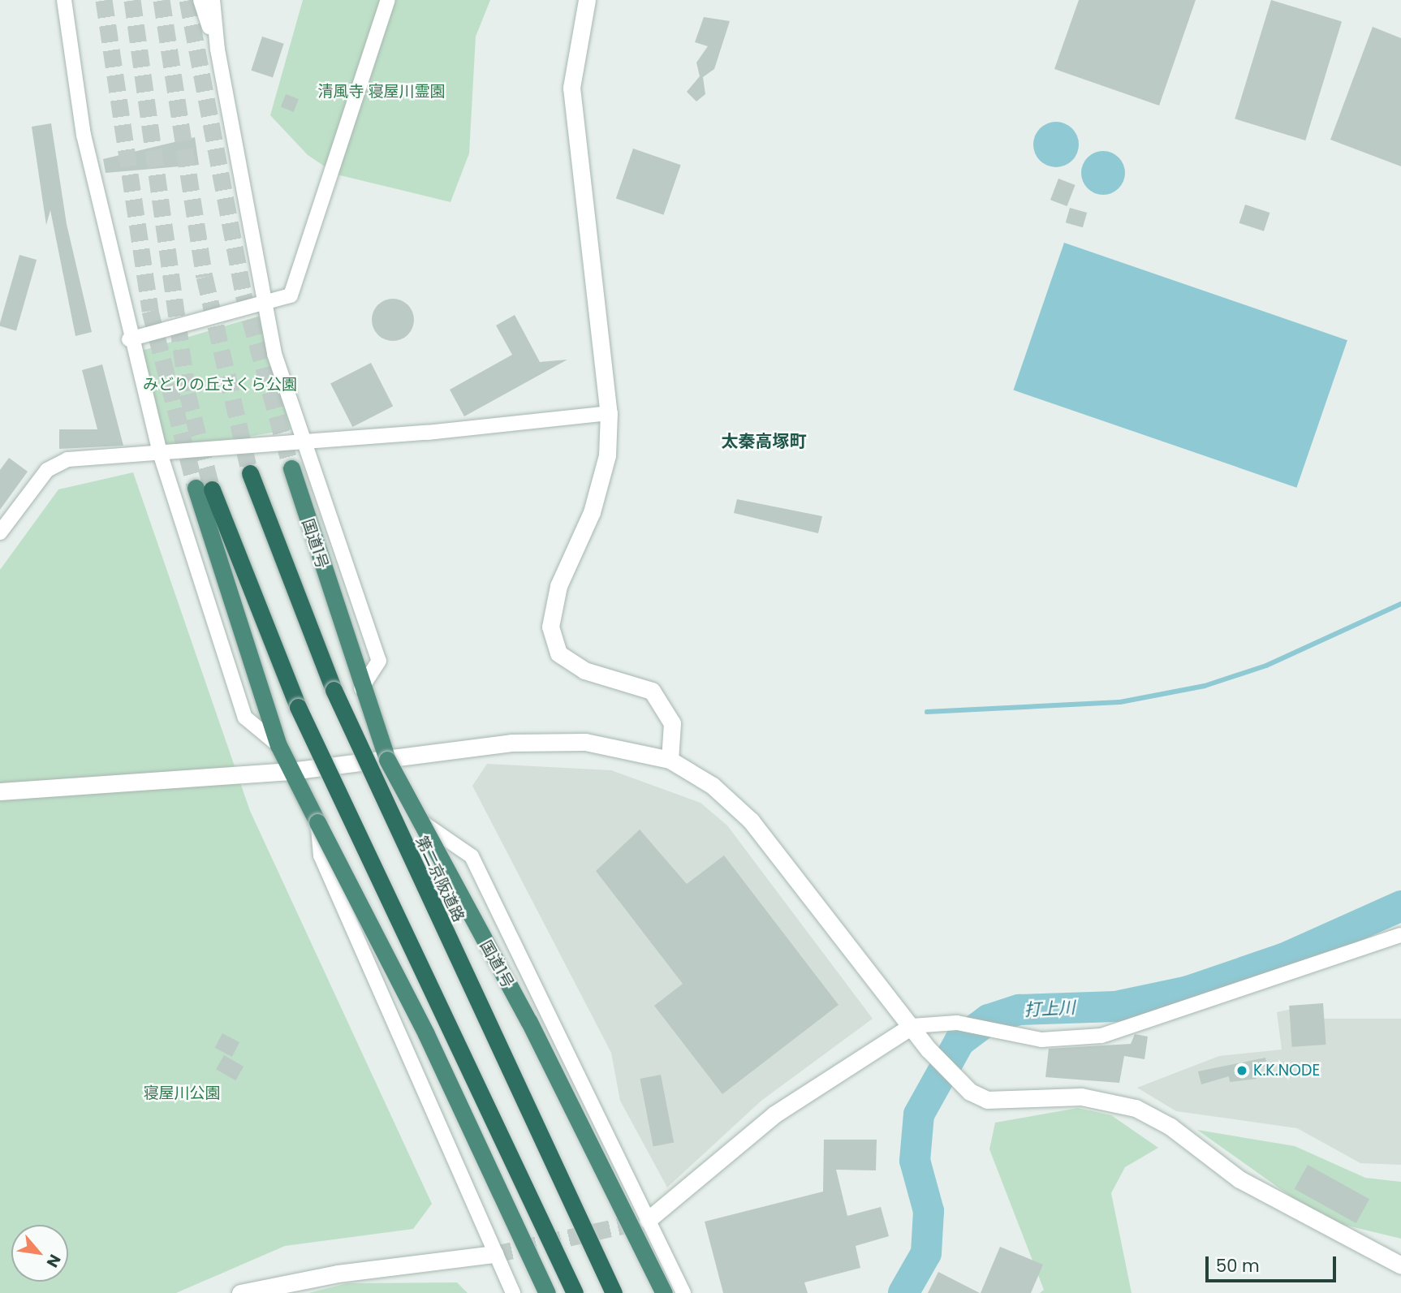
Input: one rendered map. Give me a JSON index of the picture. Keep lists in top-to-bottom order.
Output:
{
  "streets": {
    "highway": ["国道1号", "第二京阪道路"]
  },
  "districts": ["太秦高塚町"],
  "water": ["打上川"],
  "parks": ["清風寺 寝屋川霊園", "みどりの丘さくら公園", "寝屋川公園"],
  "places": ["K.K.NODE"],
  "scale_bar": "50 m",
  "north": "bottom right"
}
